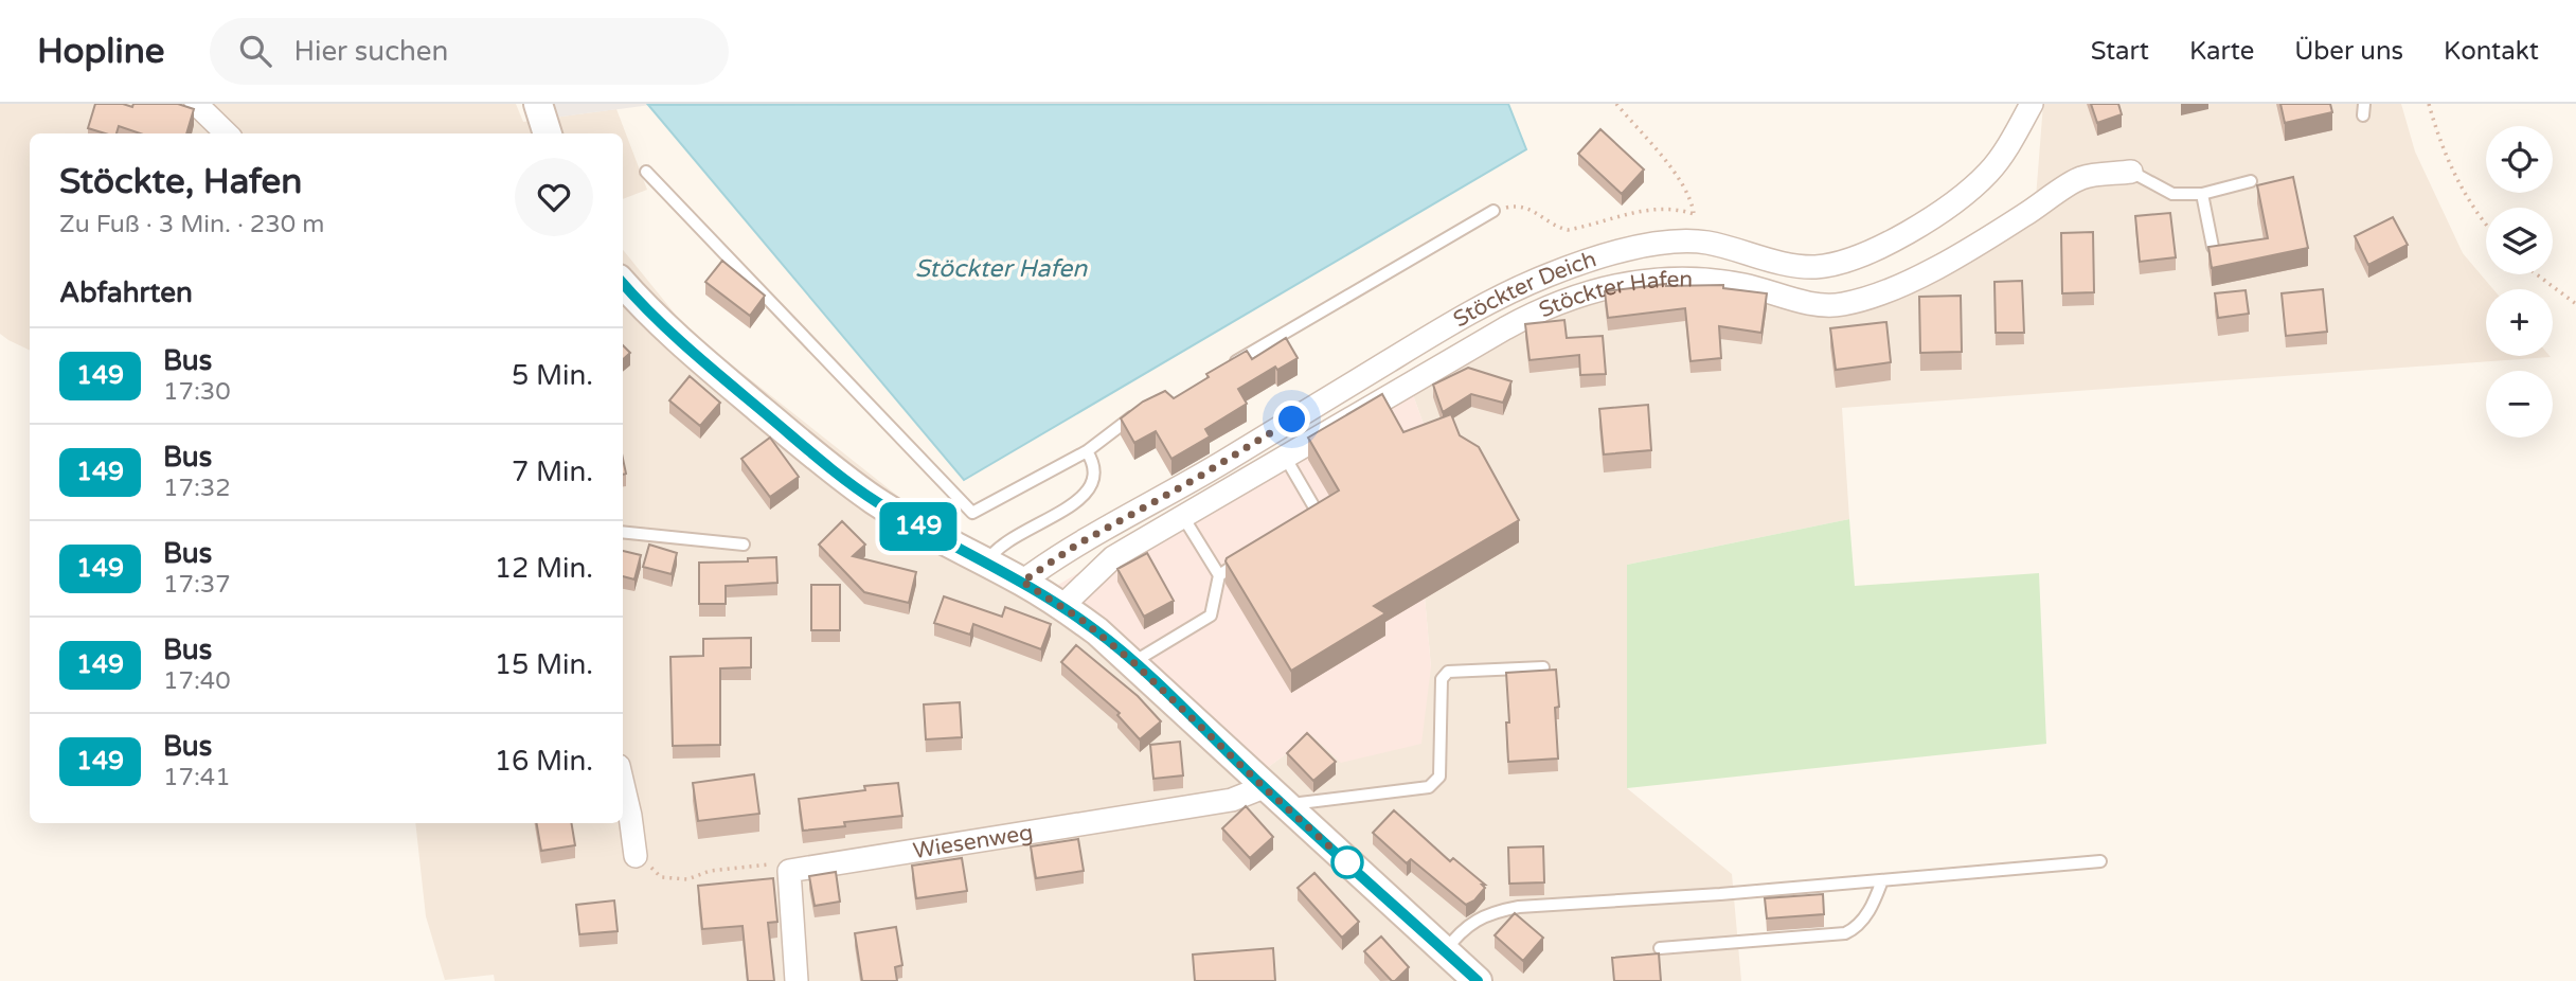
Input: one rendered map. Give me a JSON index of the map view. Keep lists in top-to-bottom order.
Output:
{
  "streets": {
    "street": ["Stöckter Deich", "Stöckter Hafen", "Wiesenweg"]
  },
  "water": ["Stöckter Hafen"],
  "lines": ["bus line 149"],
  "page": {
    "header": "Hopline",
    "search": "Hier suchen",
    "nav": [
      "Start",
      "Karte",
      "Über uns",
      "Kontakt"
    ],
    "on_map": "149",
    "map_buttons": ["+", "−"],
    "heading": [
      ["Stöckte, Hafen", "Zu Fuß · 3 Min. · 230 m"],
      "Abfahrten"
    ],
    "list": [
      {
        "mark": "149",
        "name": "Bus",
        "note": "17:30",
        "value": "5 Min."
      },
      {
        "mark": "149",
        "name": "Bus",
        "note": "17:32",
        "value": "7 Min."
      },
      {
        "mark": "149",
        "name": "Bus",
        "note": "17:37",
        "value": "12 Min."
      },
      {
        "mark": "149",
        "name": "Bus",
        "note": "17:40",
        "value": "15 Min."
      },
      {
        "mark": "149",
        "name": "Bus",
        "note": "17:41",
        "value": "16 Min."
      }
    ]
  }
}
